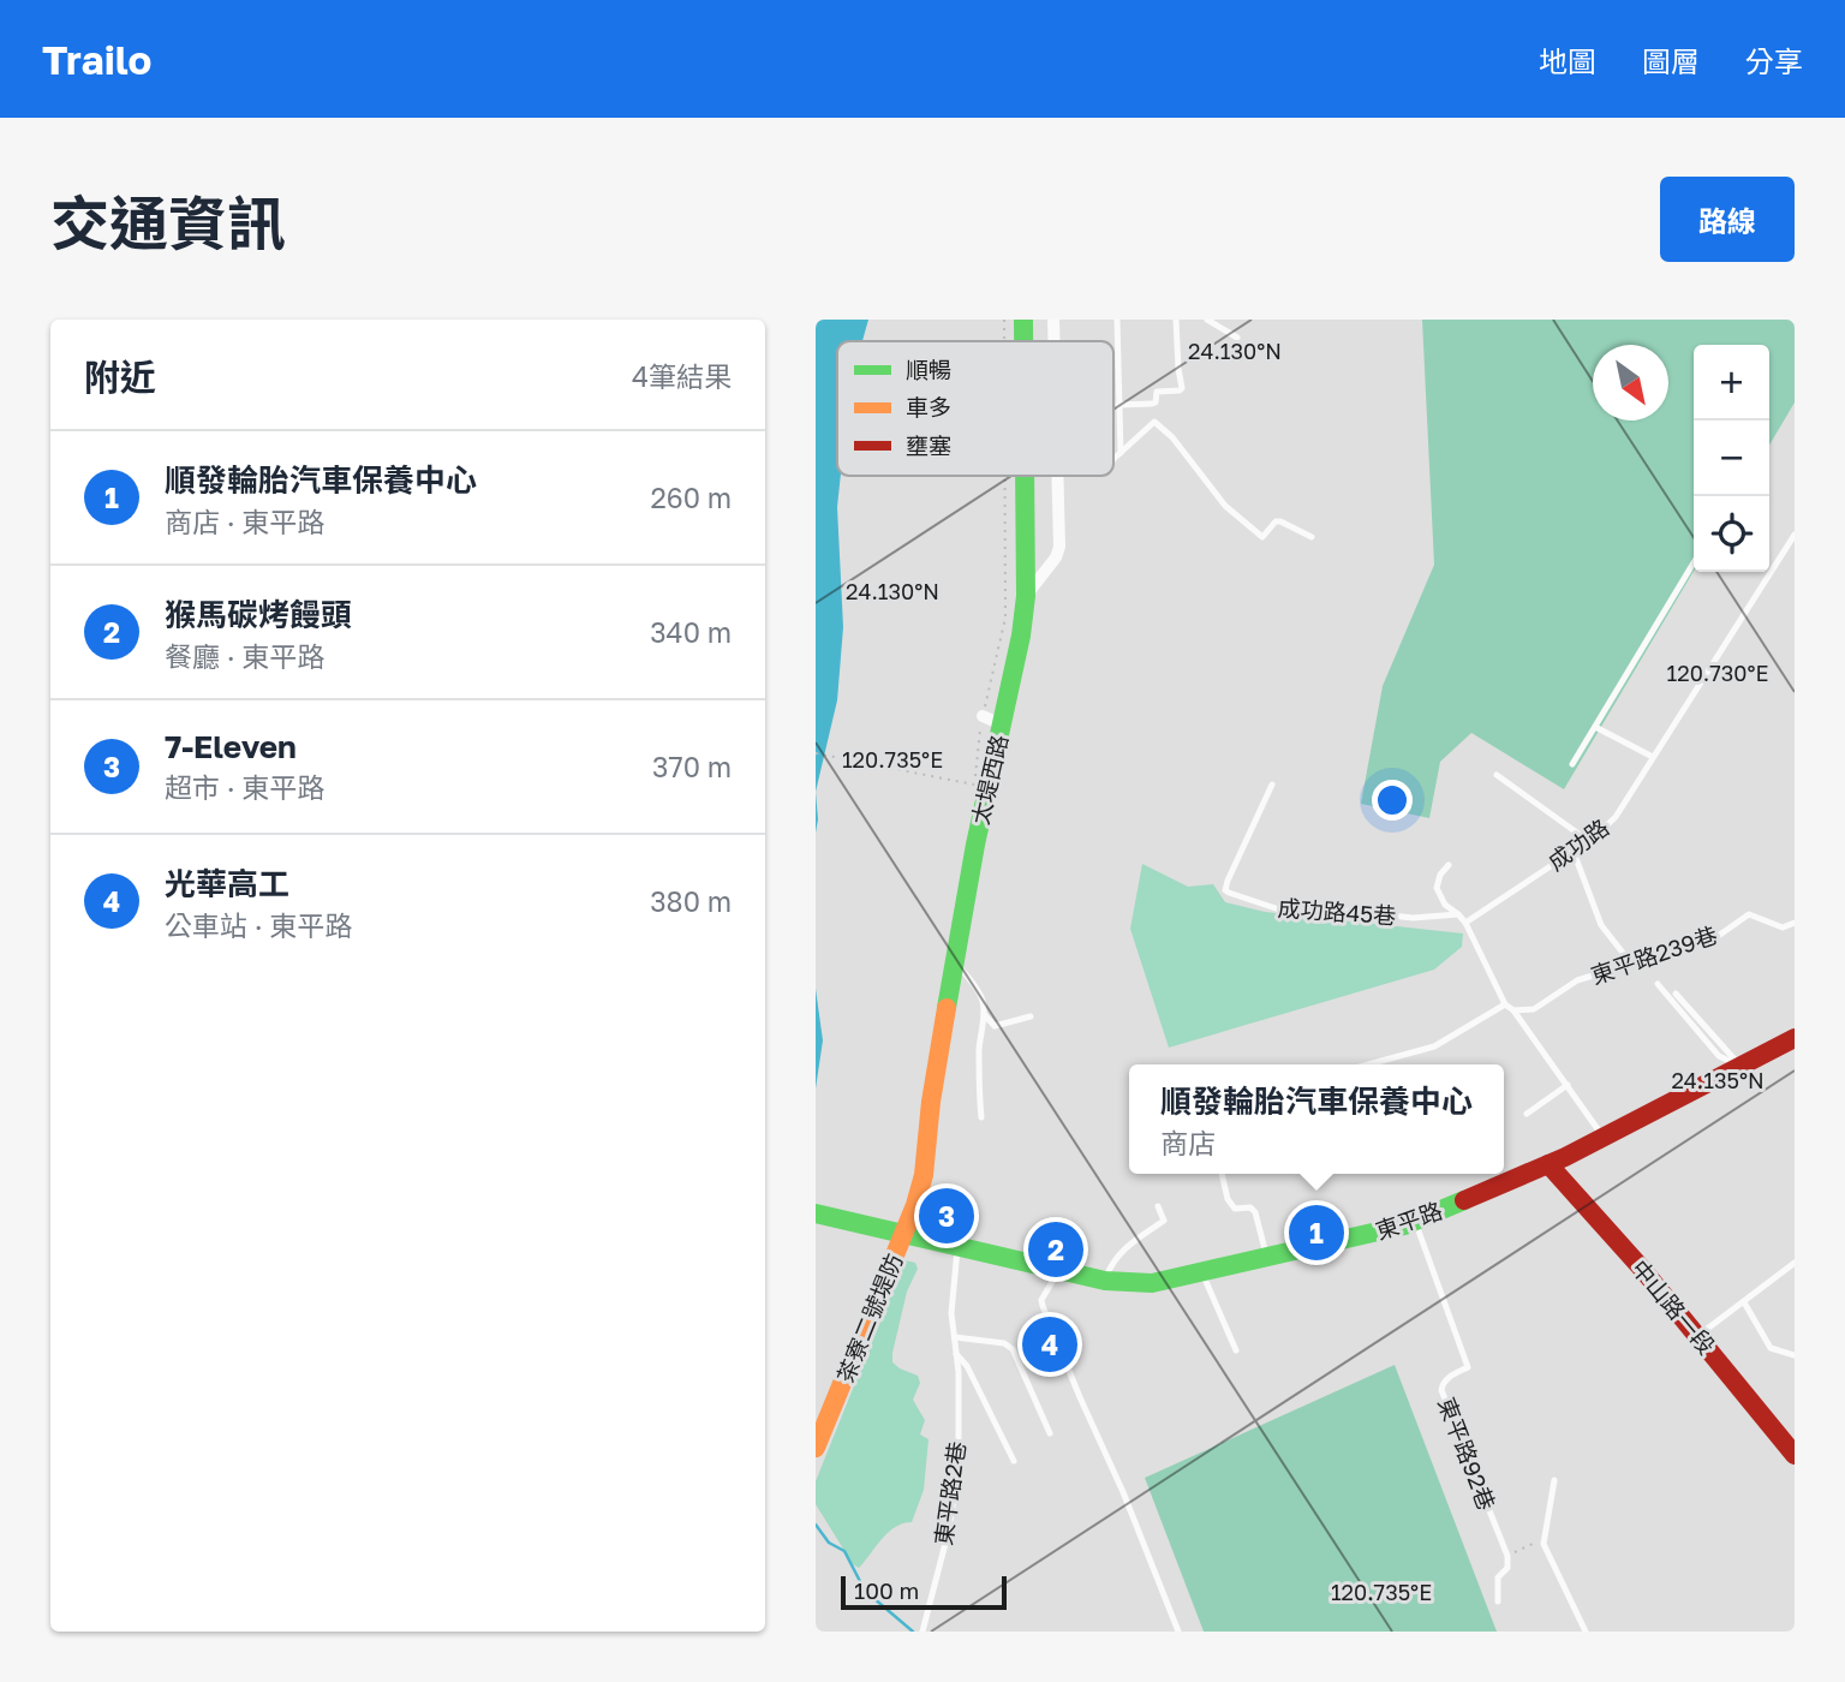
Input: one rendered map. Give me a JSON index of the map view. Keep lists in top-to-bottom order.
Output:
{
  "streets": {
    "main road": [
      "太堤西路",
      "東平路",
      "中山路一段",
      "茶寮二號堤防"
    ],
    "lane": [
      "成功路",
      "成功路45巷",
      "東平路239巷",
      "東平路92巷",
      "東平路2巷"
    ]
  },
  "crossings": [
    ["太堤西路", "東平路"],
    ["太堤西路", "茶寮二號堤防"],
    ["東平路", "中山路一段"],
    ["東平路", "茶寮二號堤防"],
    ["東平路", "東平路92巷"],
    ["東平路", "東平路2巷"]
  ],
  "legend": ["順暢", "車多", "壅塞"],
  "scale_bar": "100 m",
  "north": "bottom right",
  "page": {
    "header": "Trailo",
    "nav": ["地圖", "圖層", "分享"],
    "title": "交通資訊",
    "buttons": "路線",
    "heading": ["附近", "4筆結果"],
    "map_buttons": ["+", "−"],
    "list": [
      {
        "mark": "1",
        "name": "順發輪胎汽車保養中心",
        "note": "商店 · 東平路",
        "value": "260 m"
      },
      {
        "mark": "2",
        "name": "猴馬碳烤饅頭",
        "note": "餐廳 · 東平路",
        "value": "340 m"
      },
      {
        "mark": "3",
        "name": "7-Eleven",
        "note": "超市 · 東平路",
        "value": "370 m"
      },
      {
        "mark": "4",
        "name": "光華高工",
        "note": "公車站 · 東平路",
        "value": "380 m"
      }
    ],
    "popup": ["順發輪胎汽車保養中心", "商店"],
    "pins": [
      "3",
      "1",
      "2",
      "4"
    ],
    "scale": "100 m"
  },
  "coordinates": [
    "24.130°N",
    "120.730°E",
    "120.735°E",
    "24.135°N"
  ]
}
